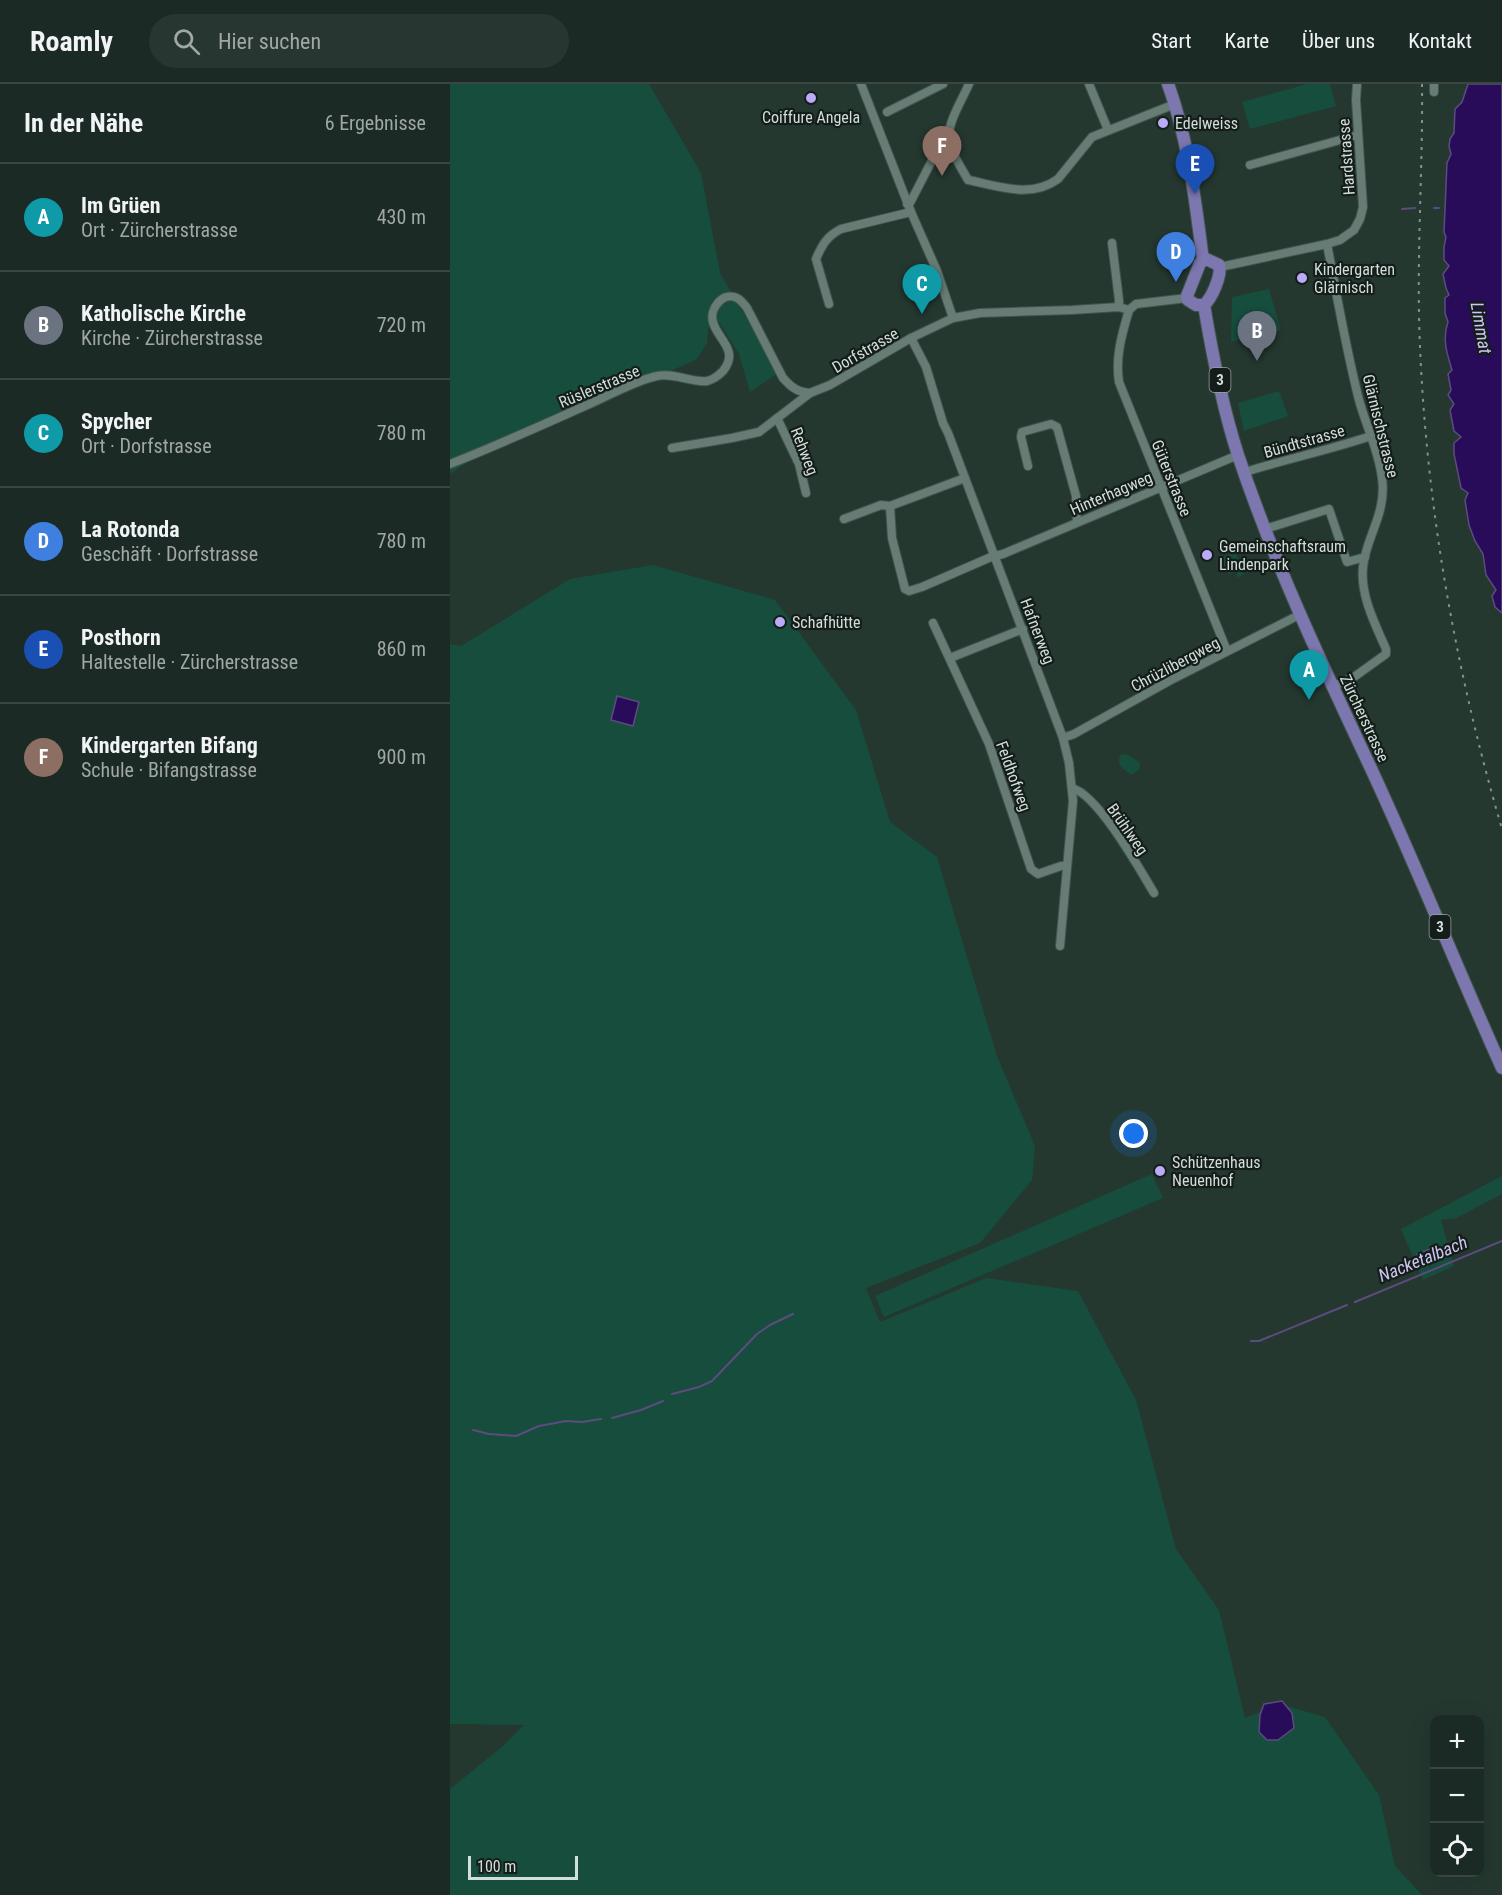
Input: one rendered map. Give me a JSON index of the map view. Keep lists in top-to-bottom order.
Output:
{
  "streets": {
    "main road": ["3", "Zürcherstrasse"],
    "street": [
      "Hardstrasse",
      "Dorfstrasse",
      "Rüslerstrasse",
      "Glärnischstrasse",
      "Bündtstrasse",
      "Rehweg",
      "Güterstrasse",
      "Hinterhagweg",
      "Hafnerweg",
      "Chrüzlibergweg",
      "Feldhofweg",
      "Brühlweg"
    ]
  },
  "crossings": [
    ["Hardstrasse", "Glärnischstrasse"],
    ["Dorfstrasse", "Rüslerstrasse"],
    ["Dorfstrasse", "Rehweg"],
    ["Dorfstrasse", "Güterstrasse"],
    ["Dorfstrasse", "Hafnerweg"],
    ["Glärnischstrasse", "Bündtstrasse"],
    ["Glärnischstrasse", "Zürcherstrasse"],
    ["Bündtstrasse", "Zürcherstrasse"],
    ["Güterstrasse", "Hinterhagweg"],
    ["Güterstrasse", "Chrüzlibergweg"],
    ["Hinterhagweg", "Hafnerweg"],
    ["Hinterhagweg", "Zürcherstrasse"],
    ["Hafnerweg", "Chrüzlibergweg"],
    ["Hafnerweg", "Feldhofweg"],
    ["Hafnerweg", "Brühlweg"],
    ["Chrüzlibergweg", "Zürcherstrasse"]
  ],
  "water": ["Limmat", "Nacketalbach"],
  "places": [
    "Coiffure Angela",
    "Edelweiss",
    "Kindergarten Glärnisch",
    "Gemeinschaftsraum Lindenpark",
    "Schafhütte",
    "Schützenhaus Neuenhof"
  ],
  "scale_bar": "100 m",
  "page": {
    "header": "Roamly",
    "search": "Hier suchen",
    "nav": [
      "Start",
      "Karte",
      "Über uns",
      "Kontakt"
    ],
    "heading": ["In der Nähe", "6 Ergebnisse"],
    "pins": [
      "F",
      "E",
      "D",
      "C",
      "B",
      "A"
    ],
    "list": [
      {
        "mark": "A",
        "name": "Im Grüen",
        "note": "Ort · Zürcherstrasse",
        "value": "430 m"
      },
      {
        "mark": "B",
        "name": "Katholische Kirche",
        "note": "Kirche · Zürcherstrasse",
        "value": "720 m"
      },
      {
        "mark": "C",
        "name": "Spycher",
        "note": "Ort · Dorfstrasse",
        "value": "780 m"
      },
      {
        "mark": "D",
        "name": "La Rotonda",
        "note": "Geschäft · Dorfstrasse",
        "value": "780 m"
      },
      {
        "mark": "E",
        "name": "Posthorn",
        "note": "Haltestelle · Zürcherstrasse",
        "value": "860 m"
      },
      {
        "mark": "F",
        "name": "Kindergarten Bifang",
        "note": "Schule · Bifangstrasse",
        "value": "900 m"
      }
    ],
    "map_buttons": ["+", "−"],
    "scale": "100 m"
  }
}
